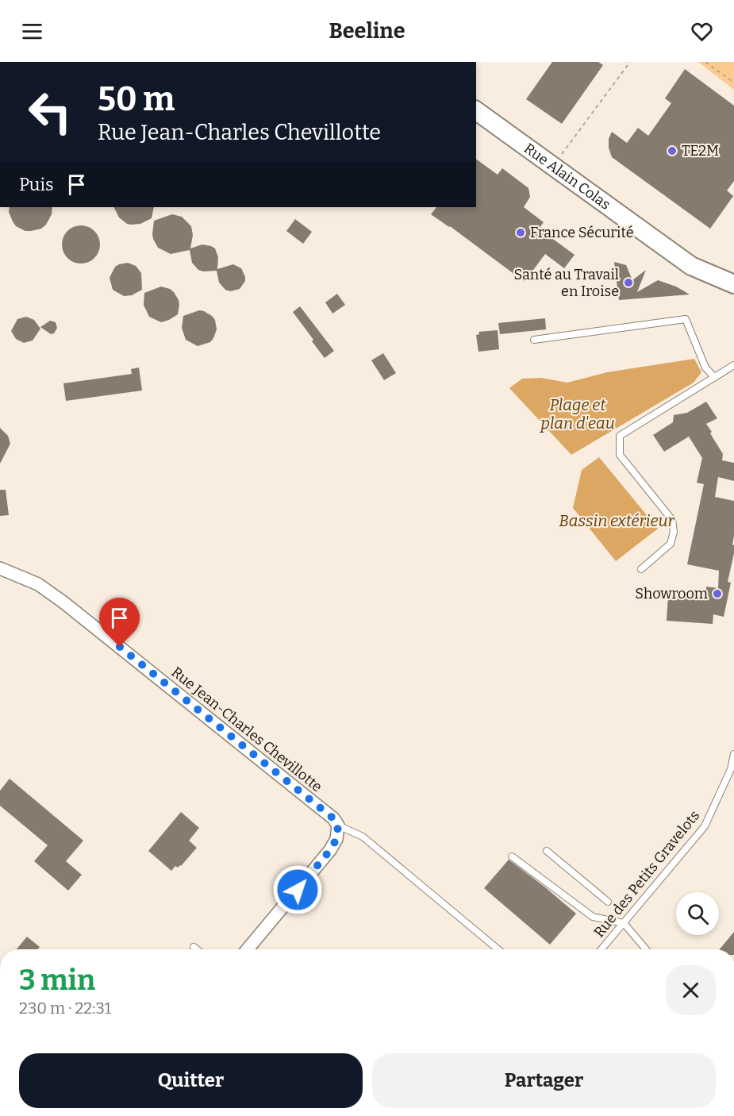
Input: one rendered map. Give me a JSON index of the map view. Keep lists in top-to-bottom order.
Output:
{
  "streets": {
    "street": ["Rue Alain Colas", "Rue Jean-Charles Chevillotte"],
    "lane": ["Rue des Petits Gravelots"]
  },
  "water": ["Plage et plan d'eau", "Bassin extérieur"],
  "places": [
    "TE2M",
    "France Sécurité",
    "Santé au Travail en Iroise",
    "Showroom"
  ],
  "page": {
    "header": "Beeline",
    "turn": ["50 m", "Rue Jean-Charles Chevillotte"],
    "then": "Puis",
    "heading": ["3 min", "230 m · 22:31"],
    "buttons": ["Quitter", "Partager"]
  }
}
